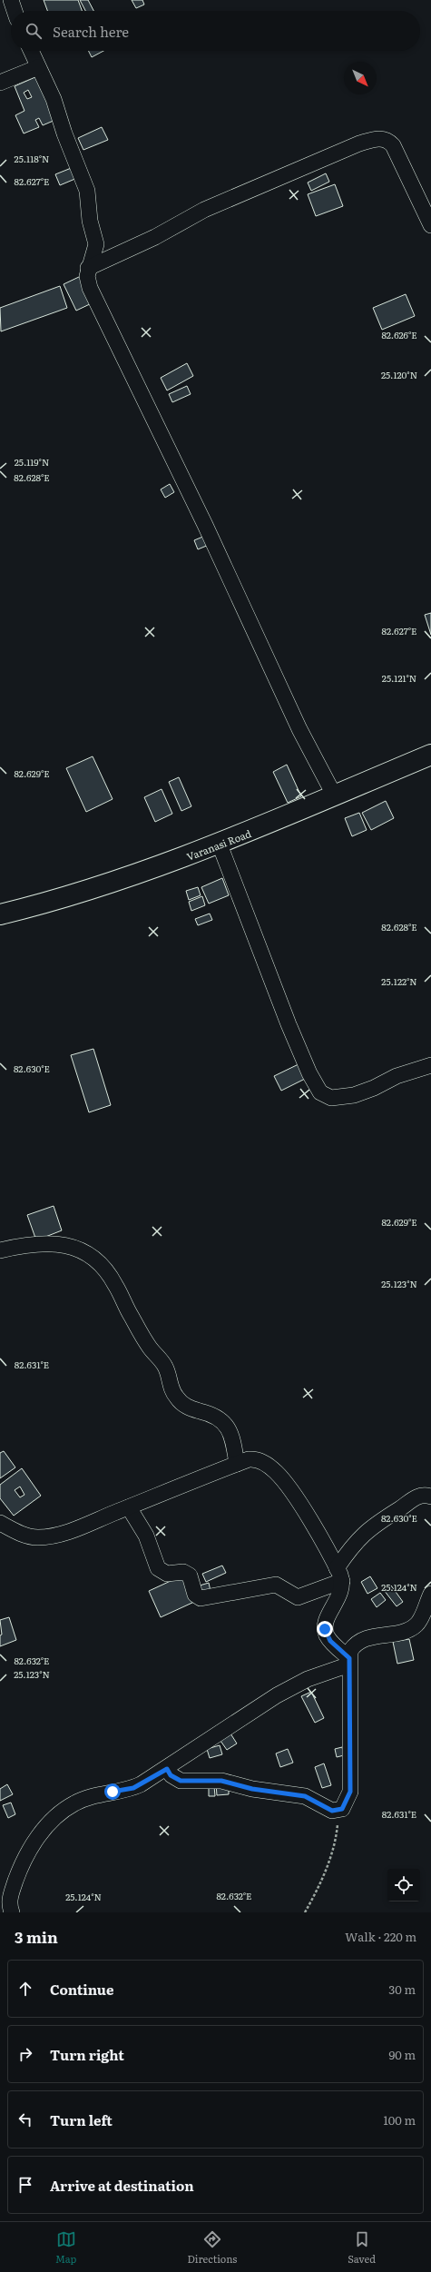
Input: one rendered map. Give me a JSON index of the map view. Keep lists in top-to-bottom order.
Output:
{
  "streets": {
    "highway": ["Varanasi Road"]
  },
  "north": "bottom right",
  "page": {
    "search": "Search here",
    "heading": ["3 min", "Walk · 220 m"],
    "list": [
      ["Continue", "30 m"],
      ["Turn right", "90 m"],
      ["Turn left", "100 m"],
      "Arrive at destination"
    ],
    "nav": ["Map", "Directions", "Saved"]
  },
  "coordinates": [
    "25.118°N",
    "82.627°E",
    "82.626°E",
    "25.120°N",
    "25.119°N",
    "82.628°E",
    "25.121°N",
    "82.629°E",
    "25.122°N",
    "82.630°E",
    "25.123°N",
    "82.631°E",
    "25.124°N",
    "82.632°E"
  ]
}
